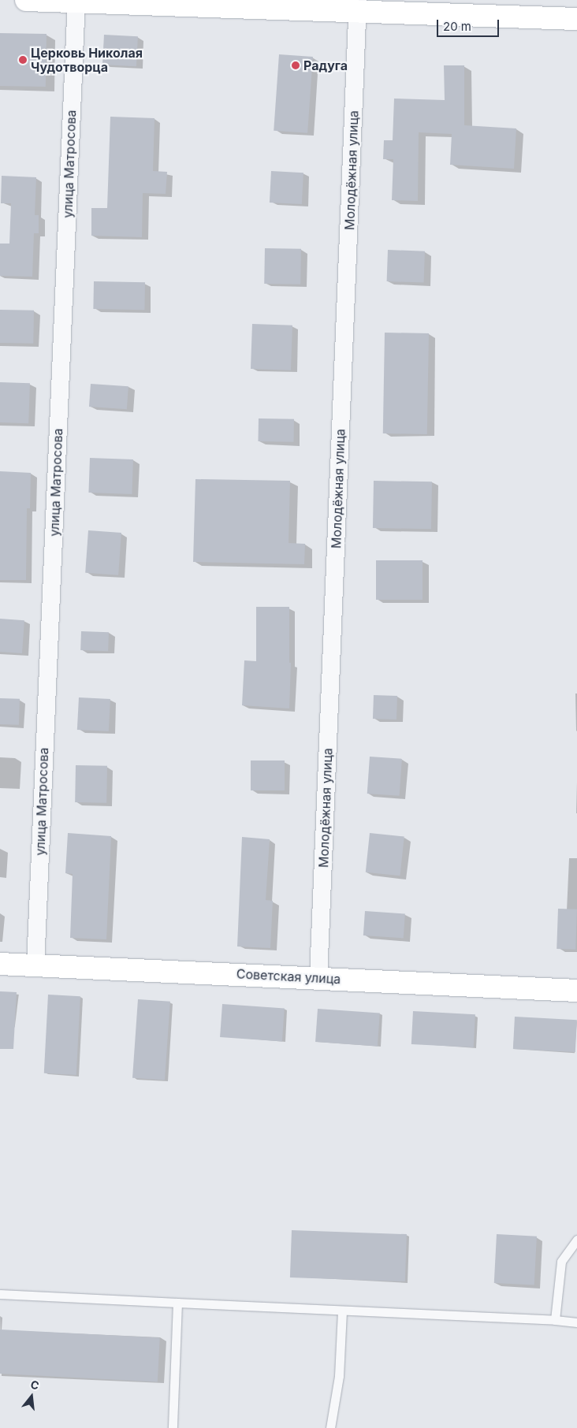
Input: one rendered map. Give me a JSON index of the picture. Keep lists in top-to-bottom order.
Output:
{
  "streets": {
    "street": ["улица Матросова", "Молодёжная улица", "Советская улица"]
  },
  "crossings": [
    ["улица Матросова", "Советская улица"],
    ["Молодёжная улица", "Советская улица"]
  ],
  "places": ["Церковь Николая Чудотворца", "Радуга"],
  "scale_bar": "20 m",
  "north": "top"
}
